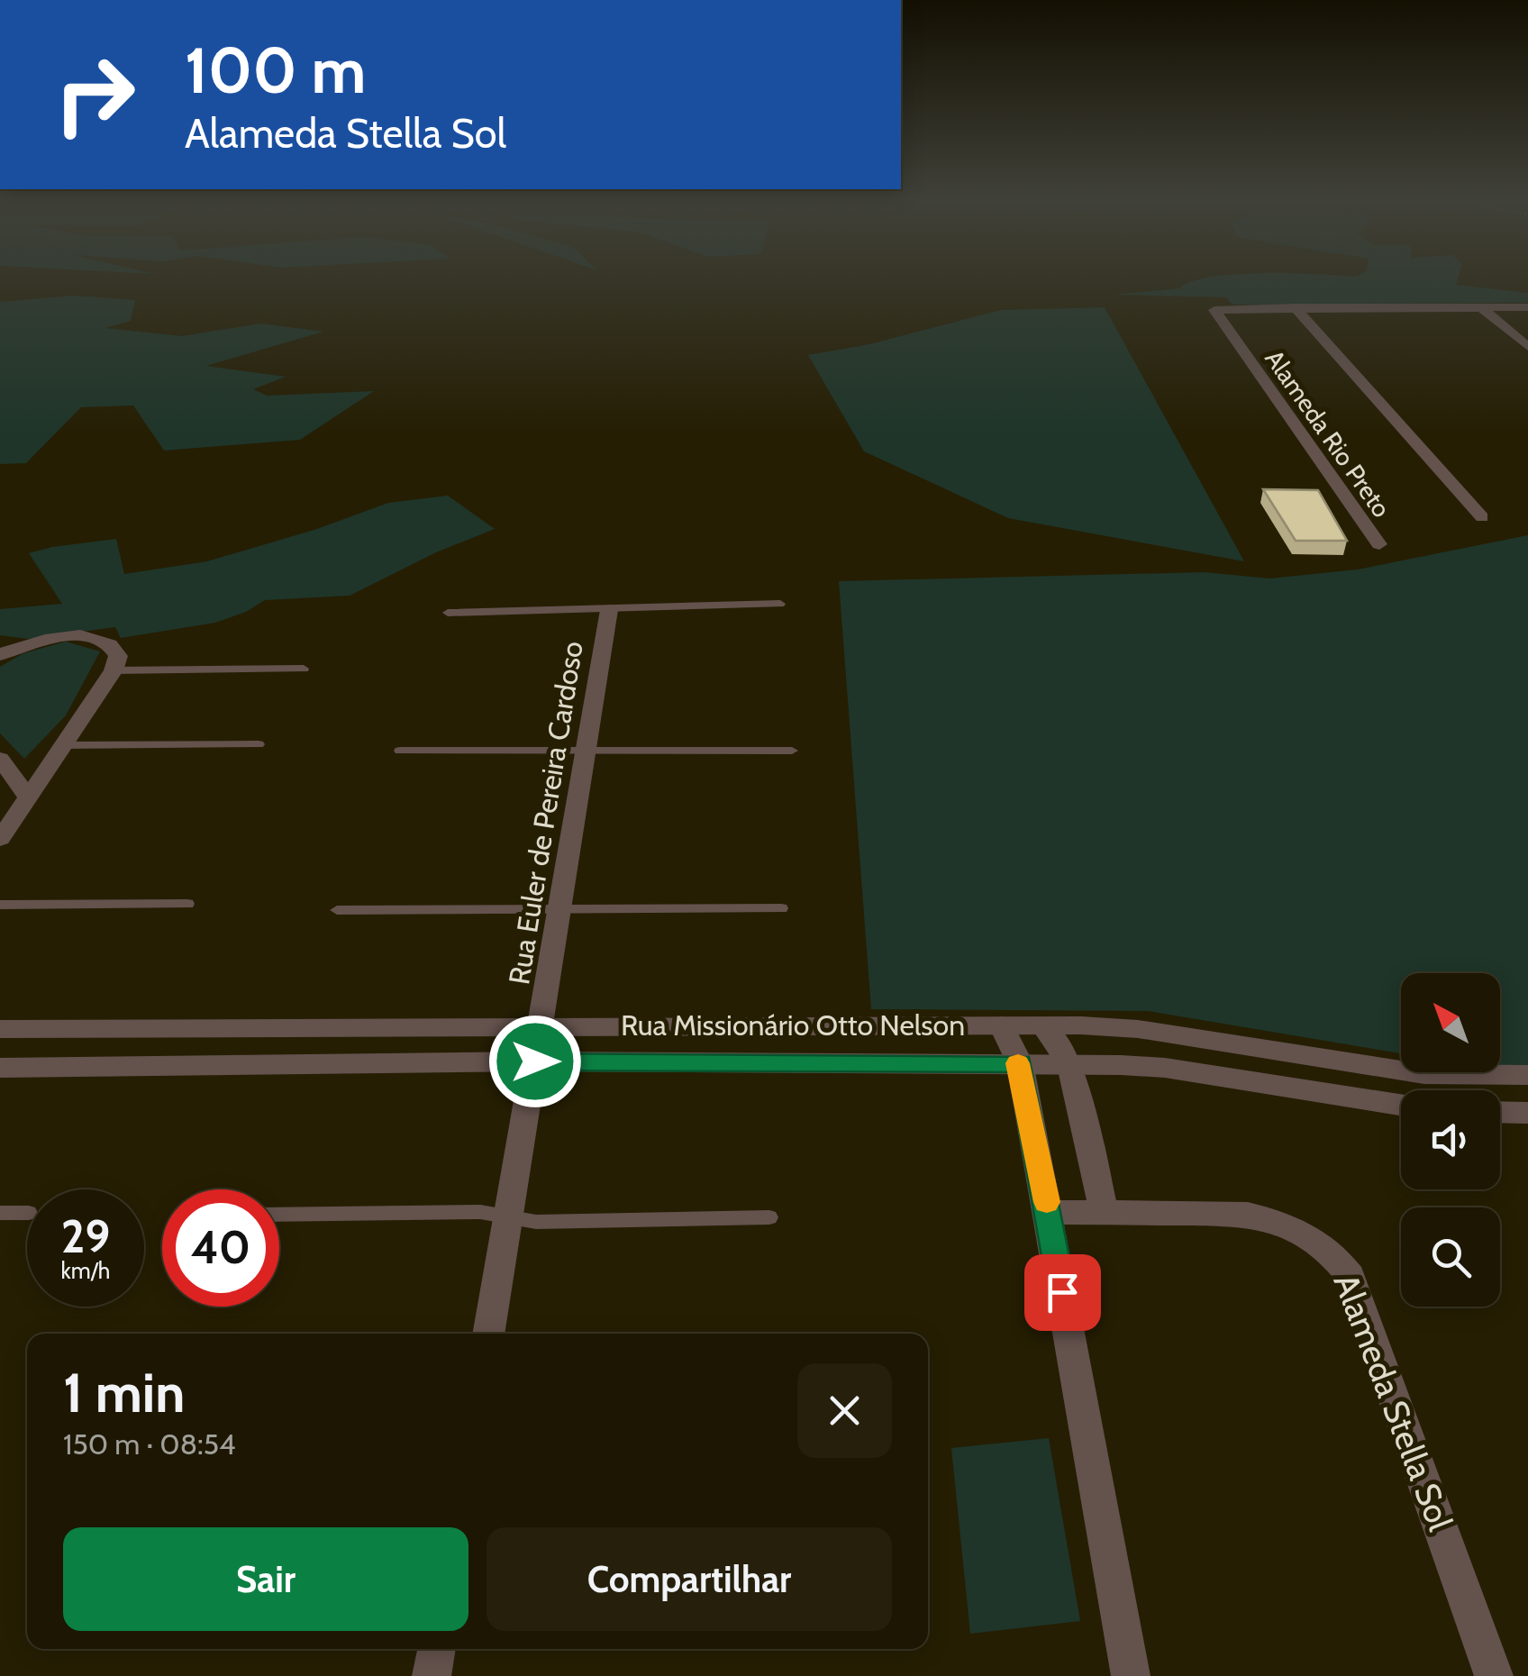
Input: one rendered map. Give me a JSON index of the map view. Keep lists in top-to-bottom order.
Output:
{
  "streets": {
    "street": [
      "Alameda Rio Preto",
      "Rua Euler de Pereira Cardoso",
      "Rua Missionário Otto Nelson",
      "Alameda Stella Sol"
    ]
  },
  "crossings": [
    ["Rua Euler de Pereira Cardoso", "Rua Missionário Otto Nelson"]
  ],
  "north": "top left",
  "page": {
    "turn": ["100 m", "Alameda Stella Sol"],
    "speed": "29 km/h",
    "limit": "40",
    "heading": ["1 min", "150 m · 08:54"],
    "buttons": ["Sair", "Compartilhar"]
  }
}
